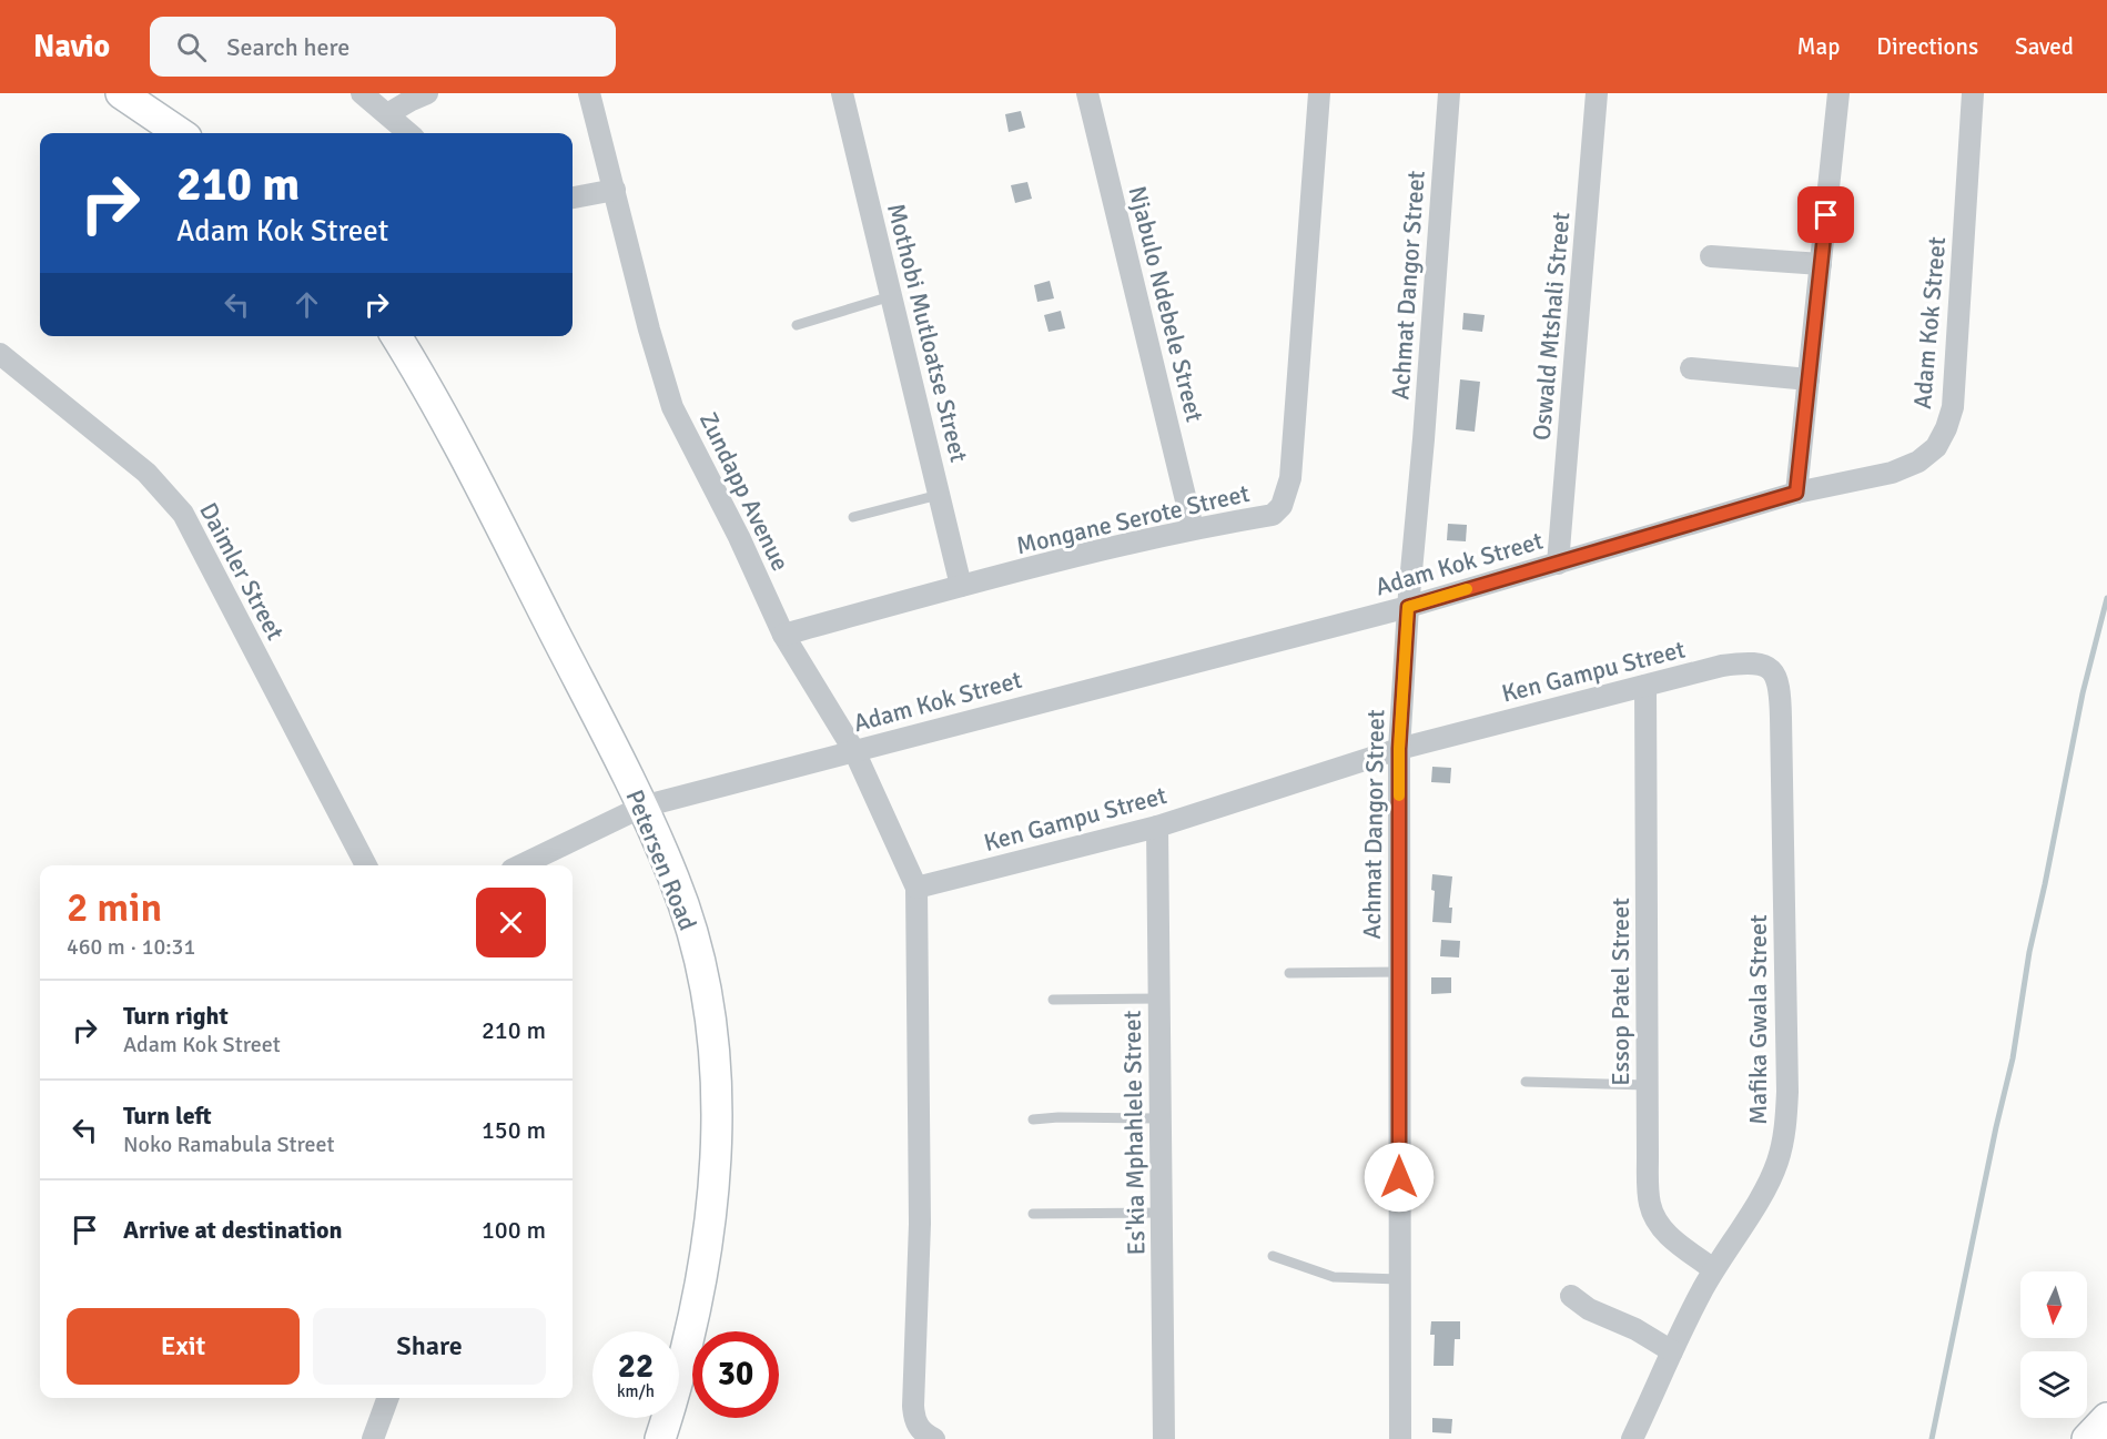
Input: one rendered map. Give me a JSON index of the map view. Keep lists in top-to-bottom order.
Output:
{
  "streets": {
    "street": [
      "Achmat Dangor Street",
      "Njabulo Ndebele Street",
      "Adam Kok Street",
      "Oswald Mtshali Street",
      "Mothobi Mutloatse Street",
      "Zundapp Avenue",
      "Mongane Serote Street",
      "Daimler Street",
      "Ken Gampu Street",
      "Petersen Road",
      "Essop Patel Street",
      "Mafika Gwala Street",
      "Es'kia Mphahlele Street"
    ]
  },
  "crossings": [
    ["Achmat Dangor Street", "Adam Kok Street"],
    ["Achmat Dangor Street", "Ken Gampu Street"],
    ["Njabulo Ndebele Street", "Mongane Serote Street"],
    ["Adam Kok Street", "Oswald Mtshali Street"],
    ["Adam Kok Street", "Zundapp Avenue"],
    ["Adam Kok Street", "Petersen Road"],
    ["Mothobi Mutloatse Street", "Mongane Serote Street"],
    ["Zundapp Avenue", "Mongane Serote Street"],
    ["Zundapp Avenue", "Ken Gampu Street"],
    ["Ken Gampu Street", "Essop Patel Street"],
    ["Ken Gampu Street", "Mafika Gwala Street"],
    ["Ken Gampu Street", "Es'kia Mphahlele Street"],
    ["Essop Patel Street", "Mafika Gwala Street"]
  ],
  "north": "bottom",
  "page": {
    "header": "Navio",
    "search": "Search here",
    "nav": ["Map", "Directions", "Saved"],
    "turn": ["210 m", "Adam Kok Street"],
    "heading": ["2 min", "460 m · 10:31"],
    "list": [
      {
        "name": "Turn right",
        "note": "Adam Kok Street",
        "value": "210 m"
      },
      {
        "name": "Turn left",
        "note": "Noko Ramabula Street",
        "value": "150 m"
      },
      {
        "name": "Arrive at destination",
        "value": "100 m"
      }
    ],
    "buttons": ["Exit", "Share"],
    "speed": "22 km/h",
    "limit": "30"
  }
}
